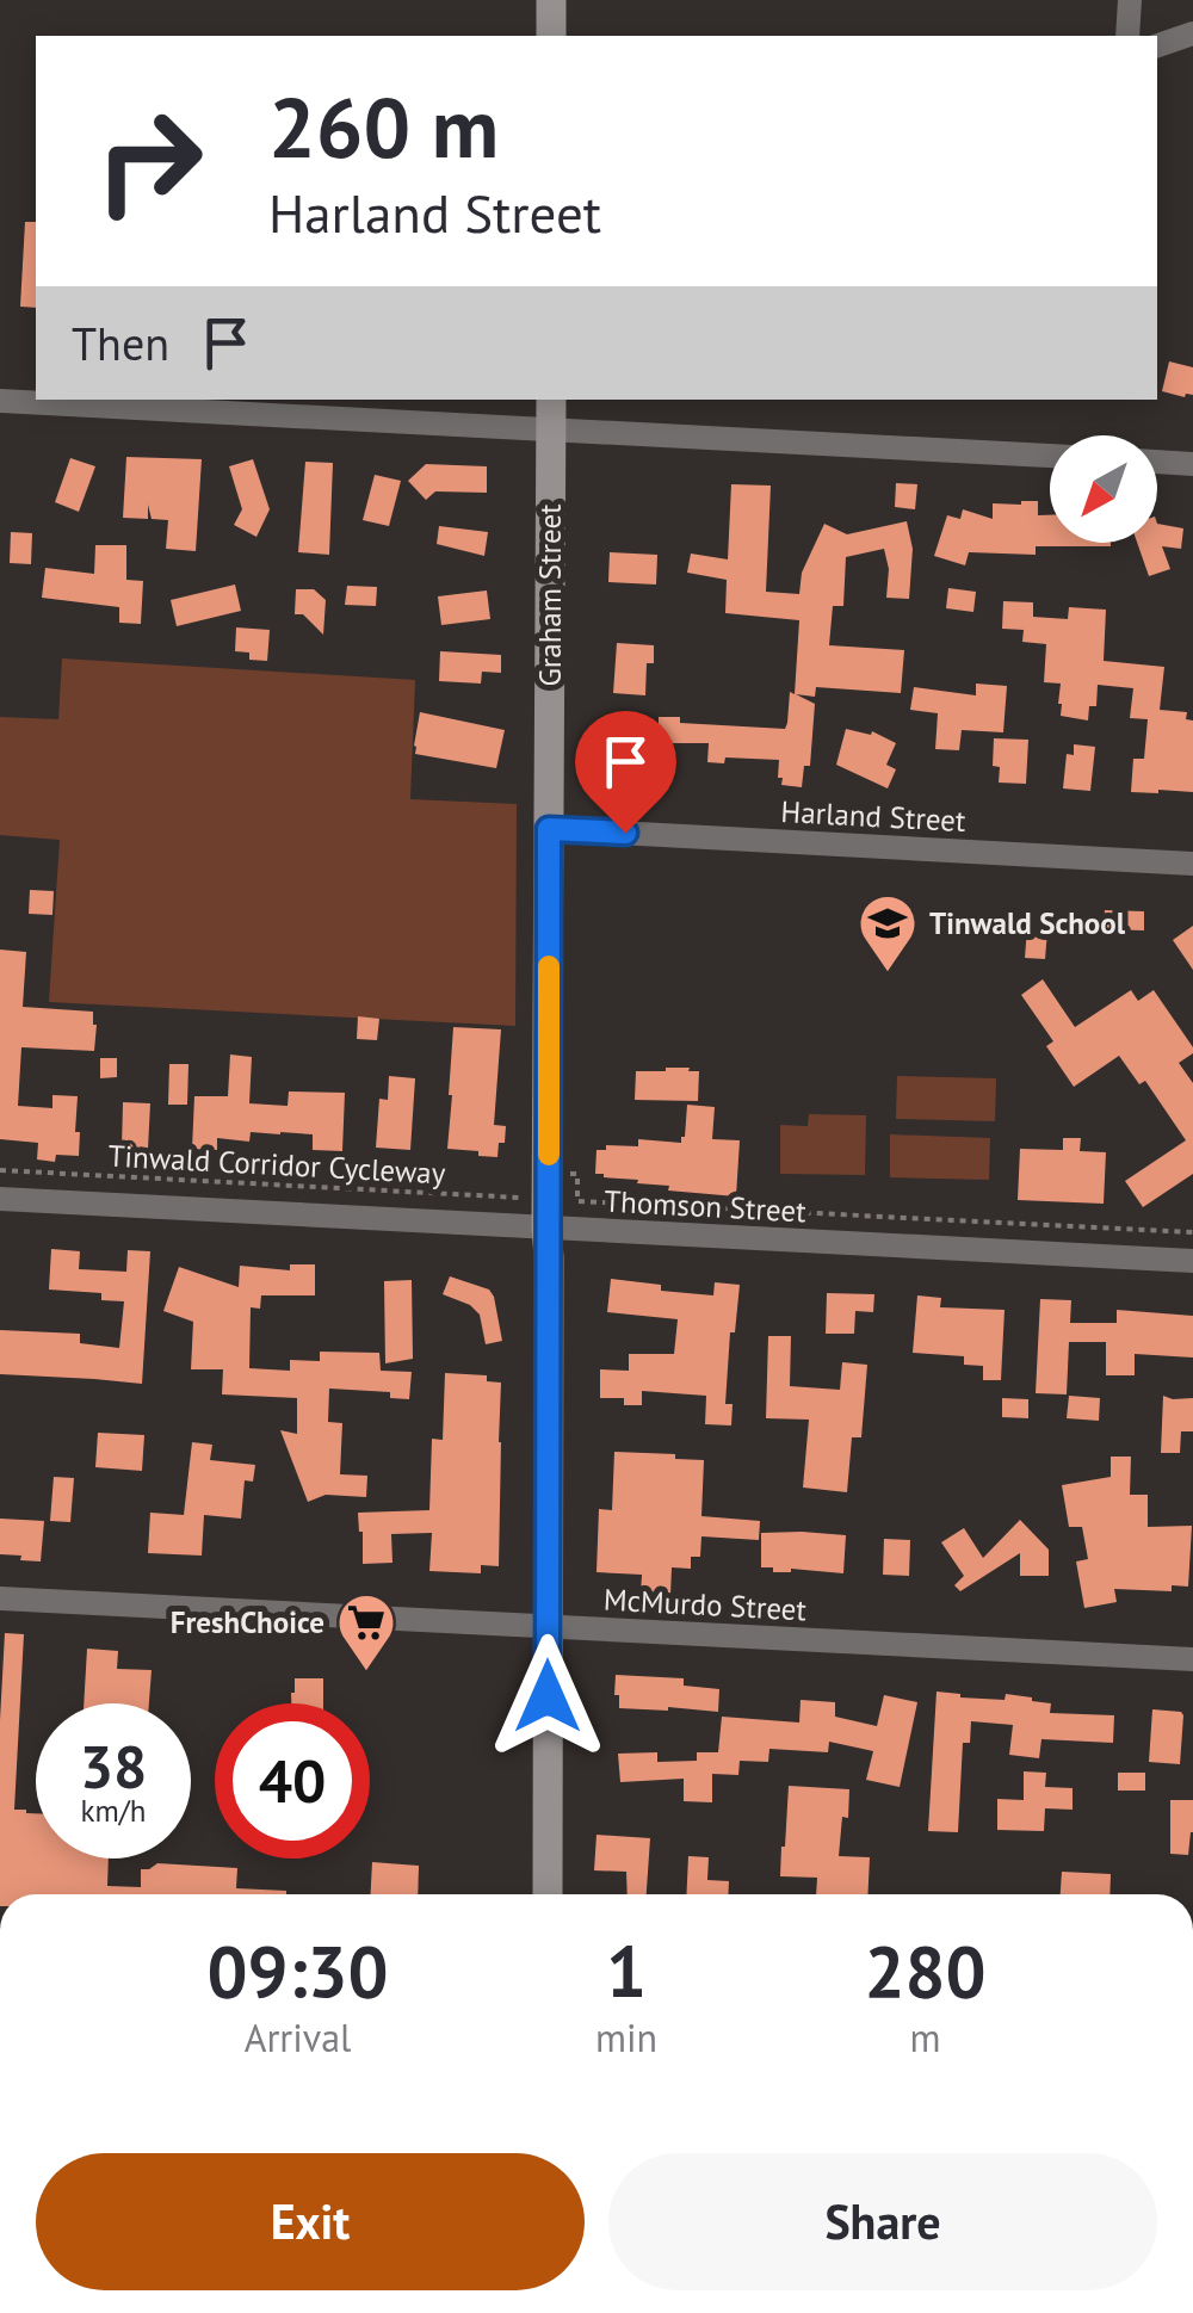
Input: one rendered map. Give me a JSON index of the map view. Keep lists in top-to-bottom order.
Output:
{
  "streets": {
    "street": [
      "Graham Street",
      "Harland Street",
      "Thomson Street",
      "McMurdo Street"
    ],
    "path": ["Tinwald Corridor Cycleway"]
  },
  "crossings": [
    ["Graham Street", "Harland Street"],
    ["Graham Street", "Thomson Street"],
    ["Graham Street", "McMurdo Street"]
  ],
  "places": {
    "school or university": ["Tinwald School"],
    "supermarket": ["FreshChoice"]
  },
  "north": "bottom left",
  "page": {
    "turn": ["260 m", "Harland Street"],
    "then": "Then",
    "speed": "38 km/h",
    "limit": "40",
    "eta": [
      "09:30",
      "Arrival",
      "1",
      "min",
      "280",
      "m"
    ],
    "buttons": ["Exit", "Share"]
  }
}
